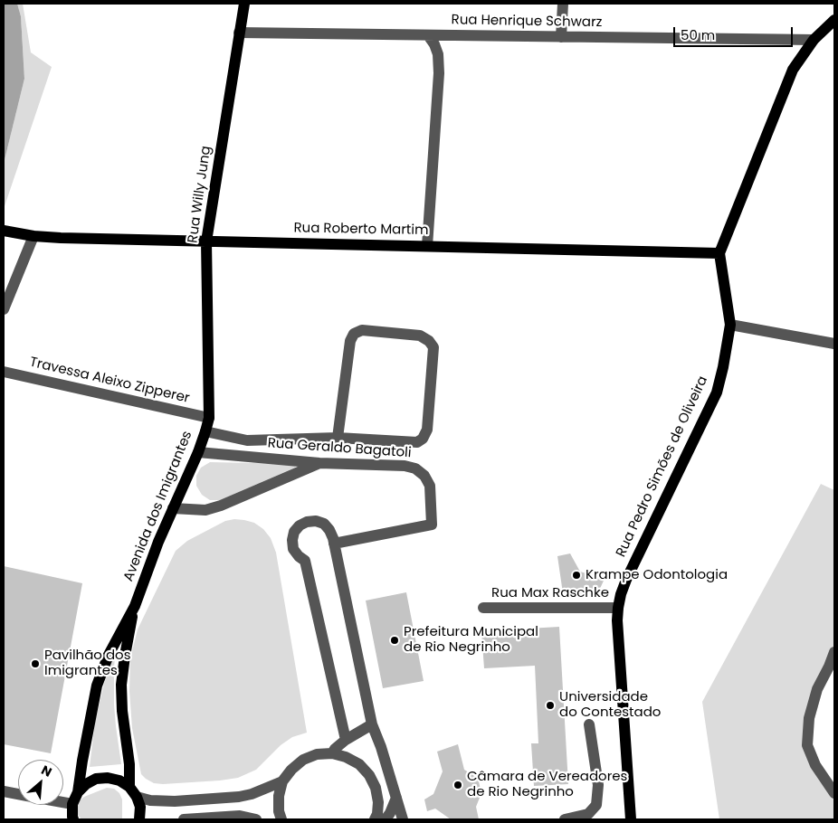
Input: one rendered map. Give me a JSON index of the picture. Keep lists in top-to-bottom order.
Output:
{
  "streets": {
    "main road": [
      "Rua Willy Jung",
      "Rua Roberto Martim",
      "Rua Pedro Simões de Oliveira",
      "Avenida dos Imigrantes"
    ],
    "street": [
      "Rua Henrique Schwarz",
      "Travessa Aleixo Zipperer",
      "Rua Geraldo Bagatoli",
      "Rua Max Raschke"
    ]
  },
  "crossings": [
    ["Rua Henrique Schwarz", "Rua Willy Jung"],
    ["Rua Willy Jung", "Rua Roberto Martim"],
    ["Rua Willy Jung", "Travessa Aleixo Zipperer"],
    ["Rua Willy Jung", "Avenida dos Imigrantes"],
    ["Rua Roberto Martim", "Rua Pedro Simões de Oliveira"],
    ["Travessa Aleixo Zipperer", "Avenida dos Imigrantes"],
    ["Rua Geraldo Bagatoli", "Avenida dos Imigrantes"],
    ["Rua Pedro Simões de Oliveira", "Rua Max Raschke"]
  ],
  "places": [
    "Krampe Odontologia",
    "Prefeitura Municipal de Rio Negrinho",
    "Pavilhão dos Imigrantes",
    "Universidade do Contestado",
    "Câmara de Vereadores de Rio Negrinho"
  ],
  "scale_bar": "50 m",
  "north": "top right"
}
